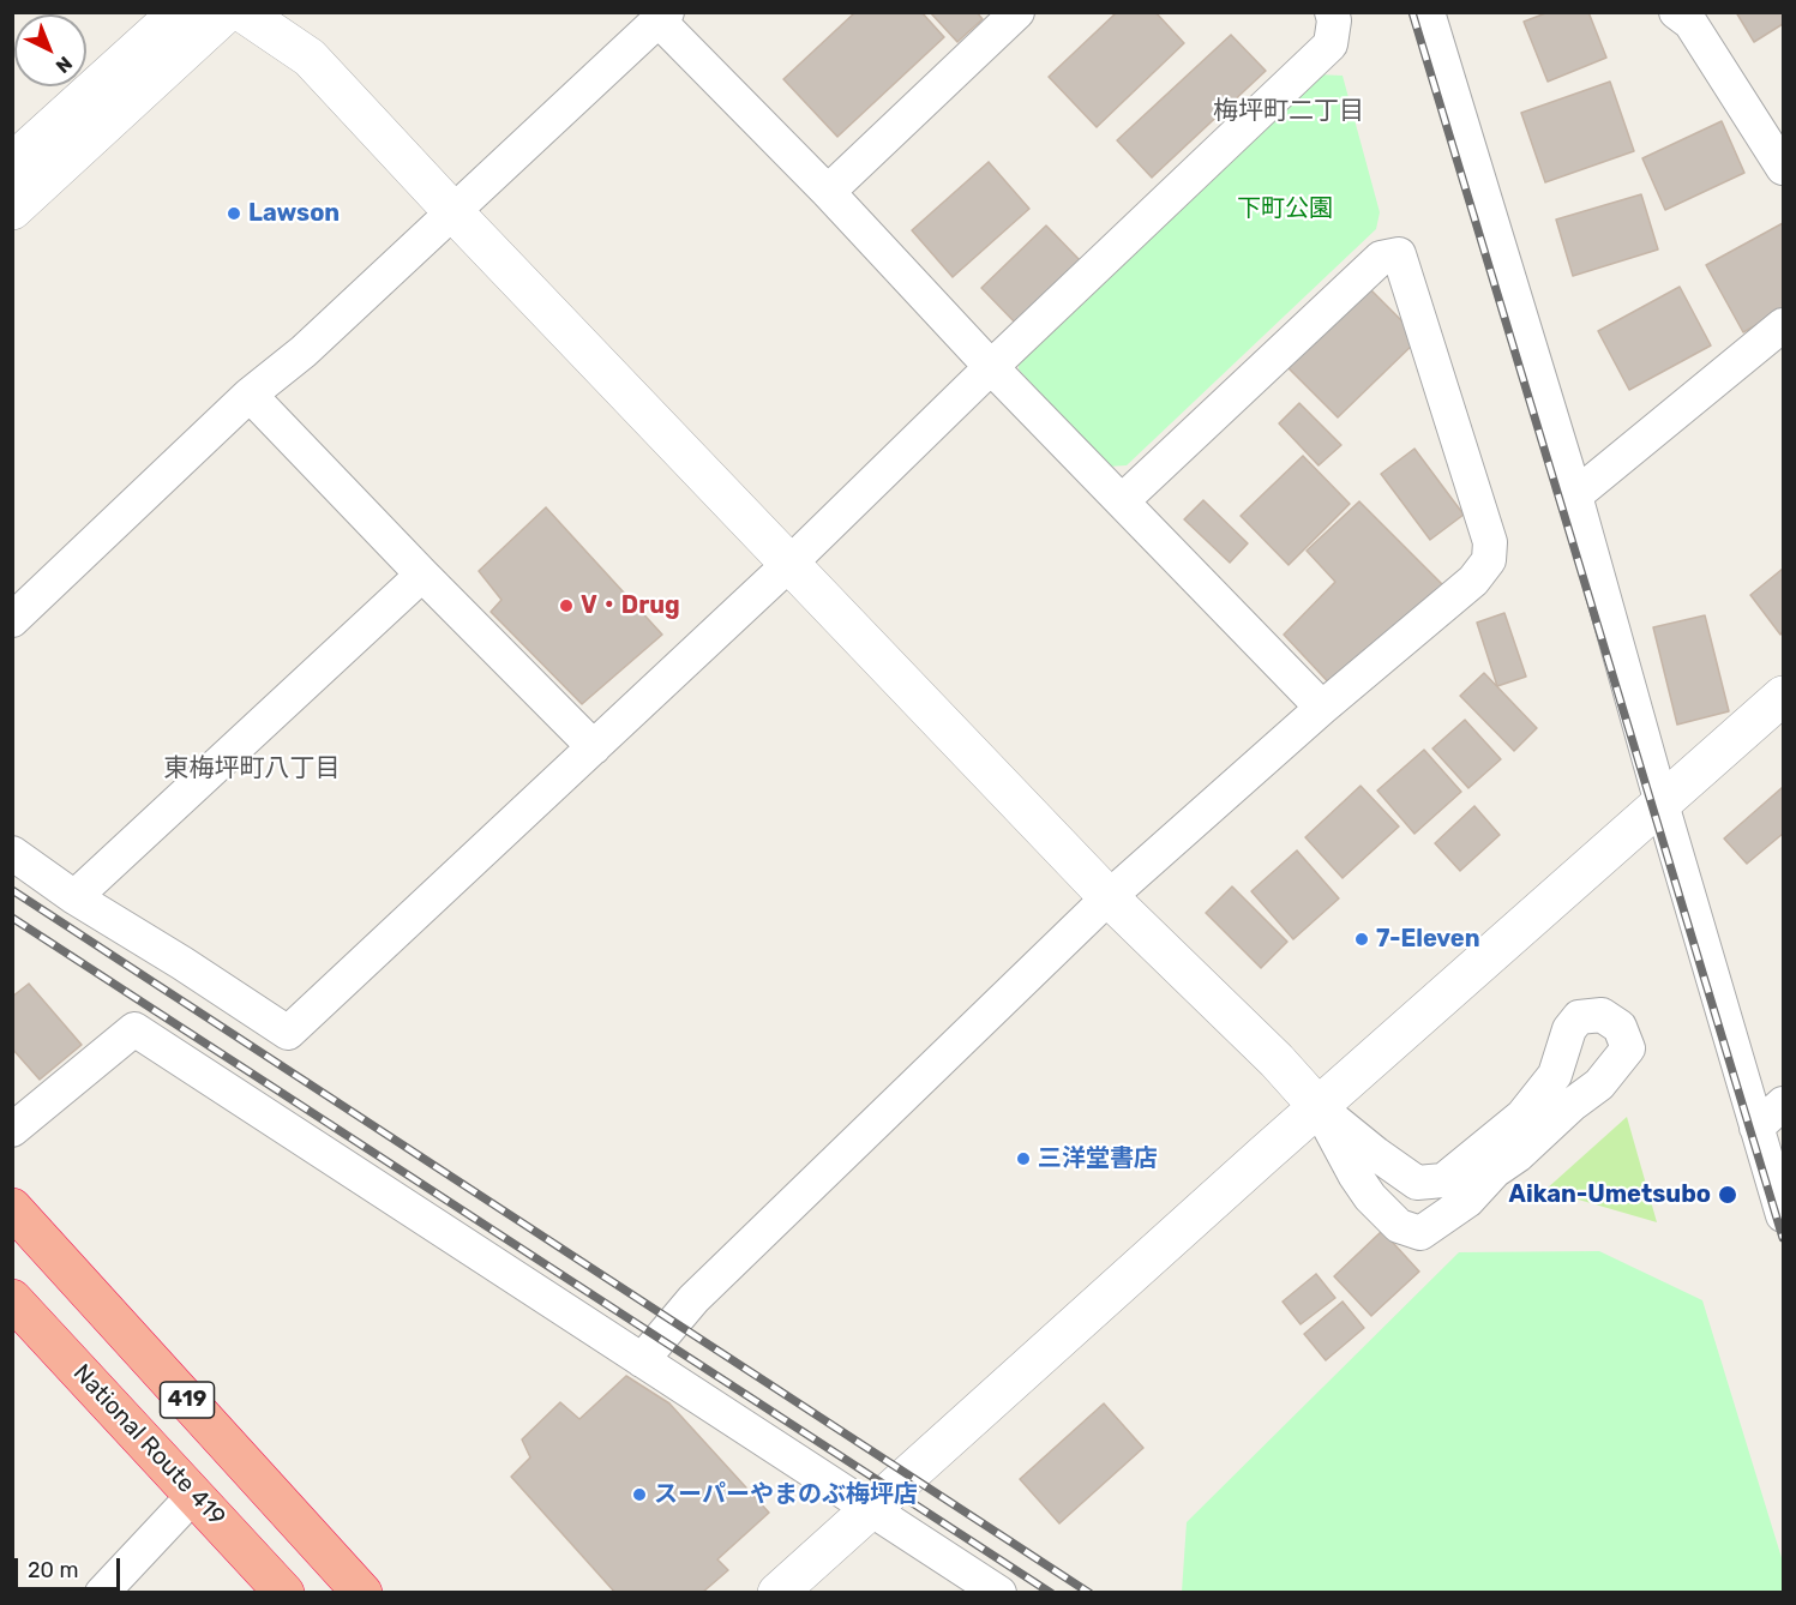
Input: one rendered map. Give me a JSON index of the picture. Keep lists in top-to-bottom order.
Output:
{
  "streets": {
    "highway": ["419", "National Route 419"]
  },
  "districts": ["梅坪町二丁目", "東梅坪町八丁目"],
  "parks": ["下町公園"],
  "places": [
    "Lawson",
    "V・Drug",
    "7-Eleven",
    "三洋堂書店",
    "Aikan-Umetsubo",
    "スーパーやまのぶ梅坪店"
  ],
  "scale_bar": "20 m",
  "north": "bottom right"
}
